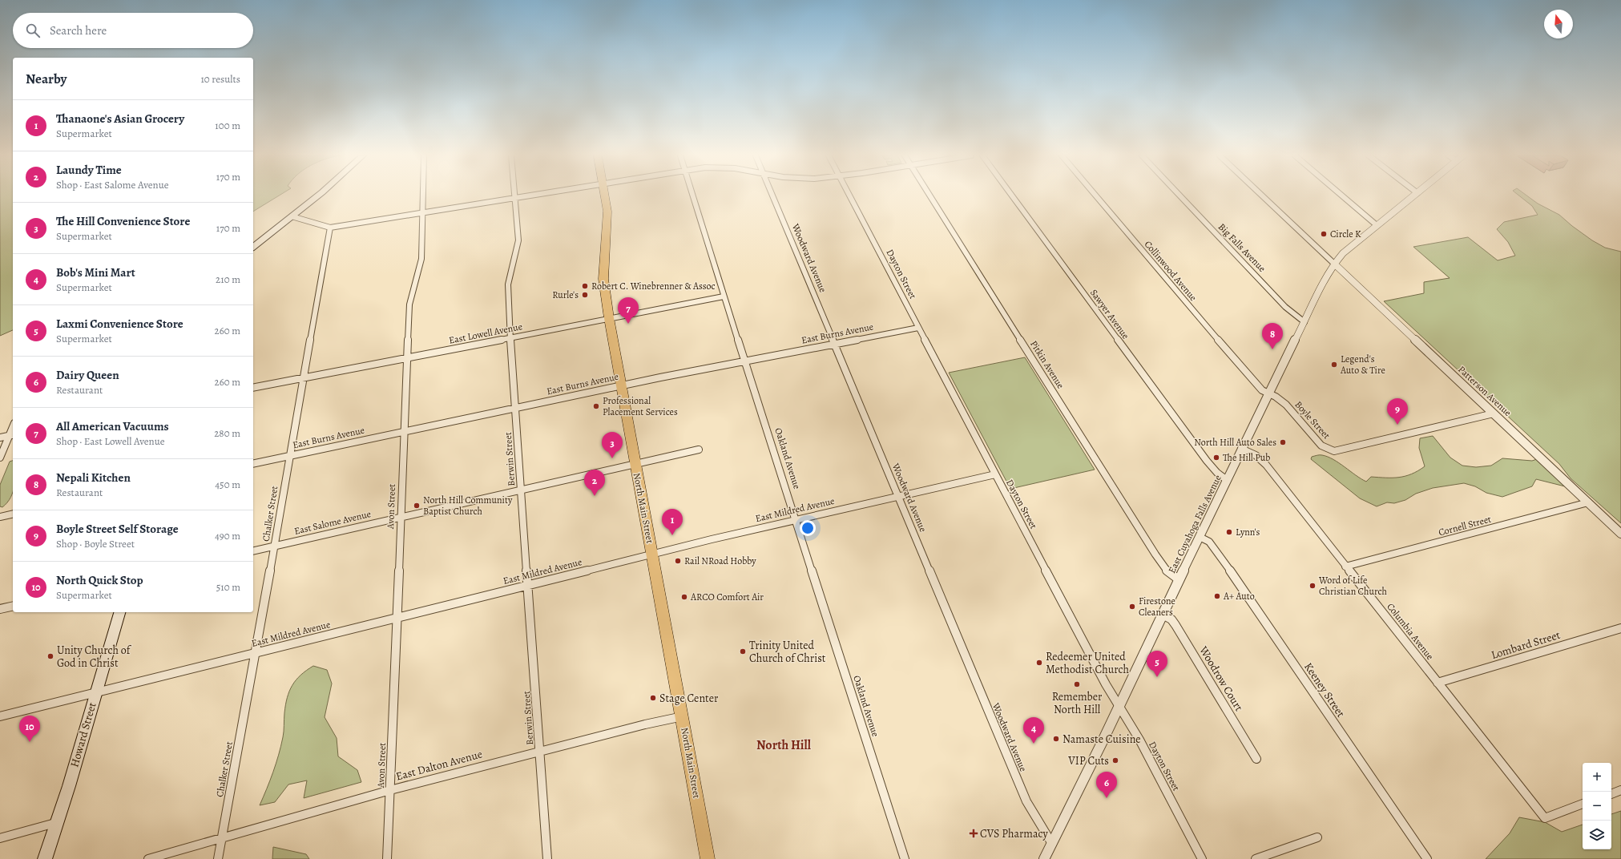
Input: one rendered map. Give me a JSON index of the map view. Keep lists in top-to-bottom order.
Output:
{
  "streets": {
    "main road": ["North Main Street", "Howard Street"],
    "street": [
      "Big Falls Avenue",
      "Woodward Avenue",
      "Collinwood Avenue",
      "Dayton Street",
      "Sawyer Avenue",
      "East Lowell Avenue",
      "East Burns Avenue",
      "Pitkin Avenue",
      "Patterson Avenue",
      "Boyle Street",
      "Oakland Avenue",
      "Berwin Street",
      "Avon Street",
      "East Mildred Avenue",
      "Chalker Street",
      "East Salome Avenue",
      "East Cuyahoga Falls Avenue",
      "Cornell Street",
      "Columbia Avenue",
      "Lombard Street",
      "Woodrow Court",
      "Keeney Street",
      "East Dalton Avenue"
    ]
  },
  "crossings": [
    ["Big Falls Avenue", "East Cuyahoga Falls Avenue"],
    ["Woodward Avenue", "East Burns Avenue"],
    ["Woodward Avenue", "East Mildred Avenue"],
    ["Woodward Avenue", "East Cuyahoga Falls Avenue"],
    ["Collinwood Avenue", "Boyle Street"],
    ["Collinwood Avenue", "East Cuyahoga Falls Avenue"],
    ["Dayton Street", "East Burns Avenue"],
    ["Dayton Street", "East Mildred Avenue"],
    ["Dayton Street", "East Cuyahoga Falls Avenue"],
    ["Sawyer Avenue", "East Cuyahoga Falls Avenue"],
    ["East Lowell Avenue", "Oakland Avenue"],
    ["East Lowell Avenue", "Berwin Street"],
    ["East Lowell Avenue", "Avon Street"],
    ["East Lowell Avenue", "North Main Street"],
    ["East Lowell Avenue", "Chalker Street"],
    ["East Burns Avenue", "Oakland Avenue"],
    ["East Burns Avenue", "Berwin Street"],
    ["East Burns Avenue", "Avon Street"],
    ["East Burns Avenue", "North Main Street"],
    ["East Burns Avenue", "Chalker Street"],
    ["Pitkin Avenue", "East Cuyahoga Falls Avenue"],
    ["Patterson Avenue", "Boyle Street"],
    ["Patterson Avenue", "East Cuyahoga Falls Avenue"],
    ["Patterson Avenue", "Cornell Street"],
    ["Boyle Street", "East Cuyahoga Falls Avenue"],
    ["Oakland Avenue", "East Mildred Avenue"],
    ["Berwin Street", "East Mildred Avenue"],
    ["Berwin Street", "East Salome Avenue"],
    ["Berwin Street", "East Dalton Avenue"],
    ["Avon Street", "East Mildred Avenue"],
    ["Avon Street", "East Salome Avenue"],
    ["Avon Street", "East Dalton Avenue"],
    ["North Main Street", "East Mildred Avenue"],
    ["North Main Street", "East Salome Avenue"],
    ["North Main Street", "East Dalton Avenue"],
    ["East Mildred Avenue", "Chalker Street"],
    ["East Mildred Avenue", "Howard Street"],
    ["Chalker Street", "East Salome Avenue"],
    ["Chalker Street", "East Dalton Avenue"],
    ["East Cuyahoga Falls Avenue", "Columbia Avenue"],
    ["East Cuyahoga Falls Avenue", "Woodrow Court"],
    ["East Cuyahoga Falls Avenue", "Keeney Street"],
    ["Cornell Street", "Columbia Avenue"],
    ["Columbia Avenue", "Lombard Street"]
  ],
  "districts": ["North Hill"],
  "places": {
    "other": [
      "Circle K",
      "Robert C. Winebrenner & Assoc",
      "Rurle's",
      "Legend's Auto & Tire",
      "Professional Placement Services",
      "North Hill Auto Sales",
      "The Hill Pub",
      "North Hill Community Baptist Church",
      "Lynn's",
      "Rail NRoad Hobby",
      "Word of Life Christian Church",
      "A+ Auto",
      "ARCO Comfort Air",
      "Firestone Cleaners",
      "Trinity United Church of Christ",
      "Unity Church of God in Christ",
      "Redeemer United Methodist Church",
      "Remember North Hill",
      "Stage Center",
      "Namaste Cuisine",
      "VIP Cuts"
    ],
    "health": ["CVS Pharmacy"]
  },
  "north": "top",
  "page": {
    "search": "Search here",
    "heading": ["Nearby", "10 results"],
    "list": [
      {
        "mark": "1",
        "name": "Thanaone's Asian Grocery",
        "note": "Supermarket",
        "value": "100 m"
      },
      {
        "mark": "2",
        "name": "Laundy Time",
        "note": "Shop · East Salome Avenue",
        "value": "170 m"
      },
      {
        "mark": "3",
        "name": "The Hill Convenience Store",
        "note": "Supermarket",
        "value": "170 m"
      },
      {
        "mark": "4",
        "name": "Bob's Mini Mart",
        "note": "Supermarket",
        "value": "210 m"
      },
      {
        "mark": "5",
        "name": "Laxmi Convenience Store",
        "note": "Supermarket",
        "value": "260 m"
      },
      {
        "mark": "6",
        "name": "Dairy Queen",
        "note": "Restaurant",
        "value": "260 m"
      },
      {
        "mark": "7",
        "name": "All American Vacuums",
        "note": "Shop · East Lowell Avenue",
        "value": "280 m"
      },
      {
        "mark": "8",
        "name": "Nepali Kitchen",
        "note": "Restaurant",
        "value": "450 m"
      },
      {
        "mark": "9",
        "name": "Boyle Street Self Storage",
        "note": "Shop · Boyle Street",
        "value": "490 m"
      },
      {
        "mark": "10",
        "name": "North Quick Stop",
        "note": "Supermarket",
        "value": "510 m"
      }
    ],
    "pins": [
      "7",
      "8",
      "9",
      "3",
      "2",
      "1",
      "5",
      "10",
      "4",
      "6"
    ],
    "map_buttons": ["+", "−"]
  }
}
